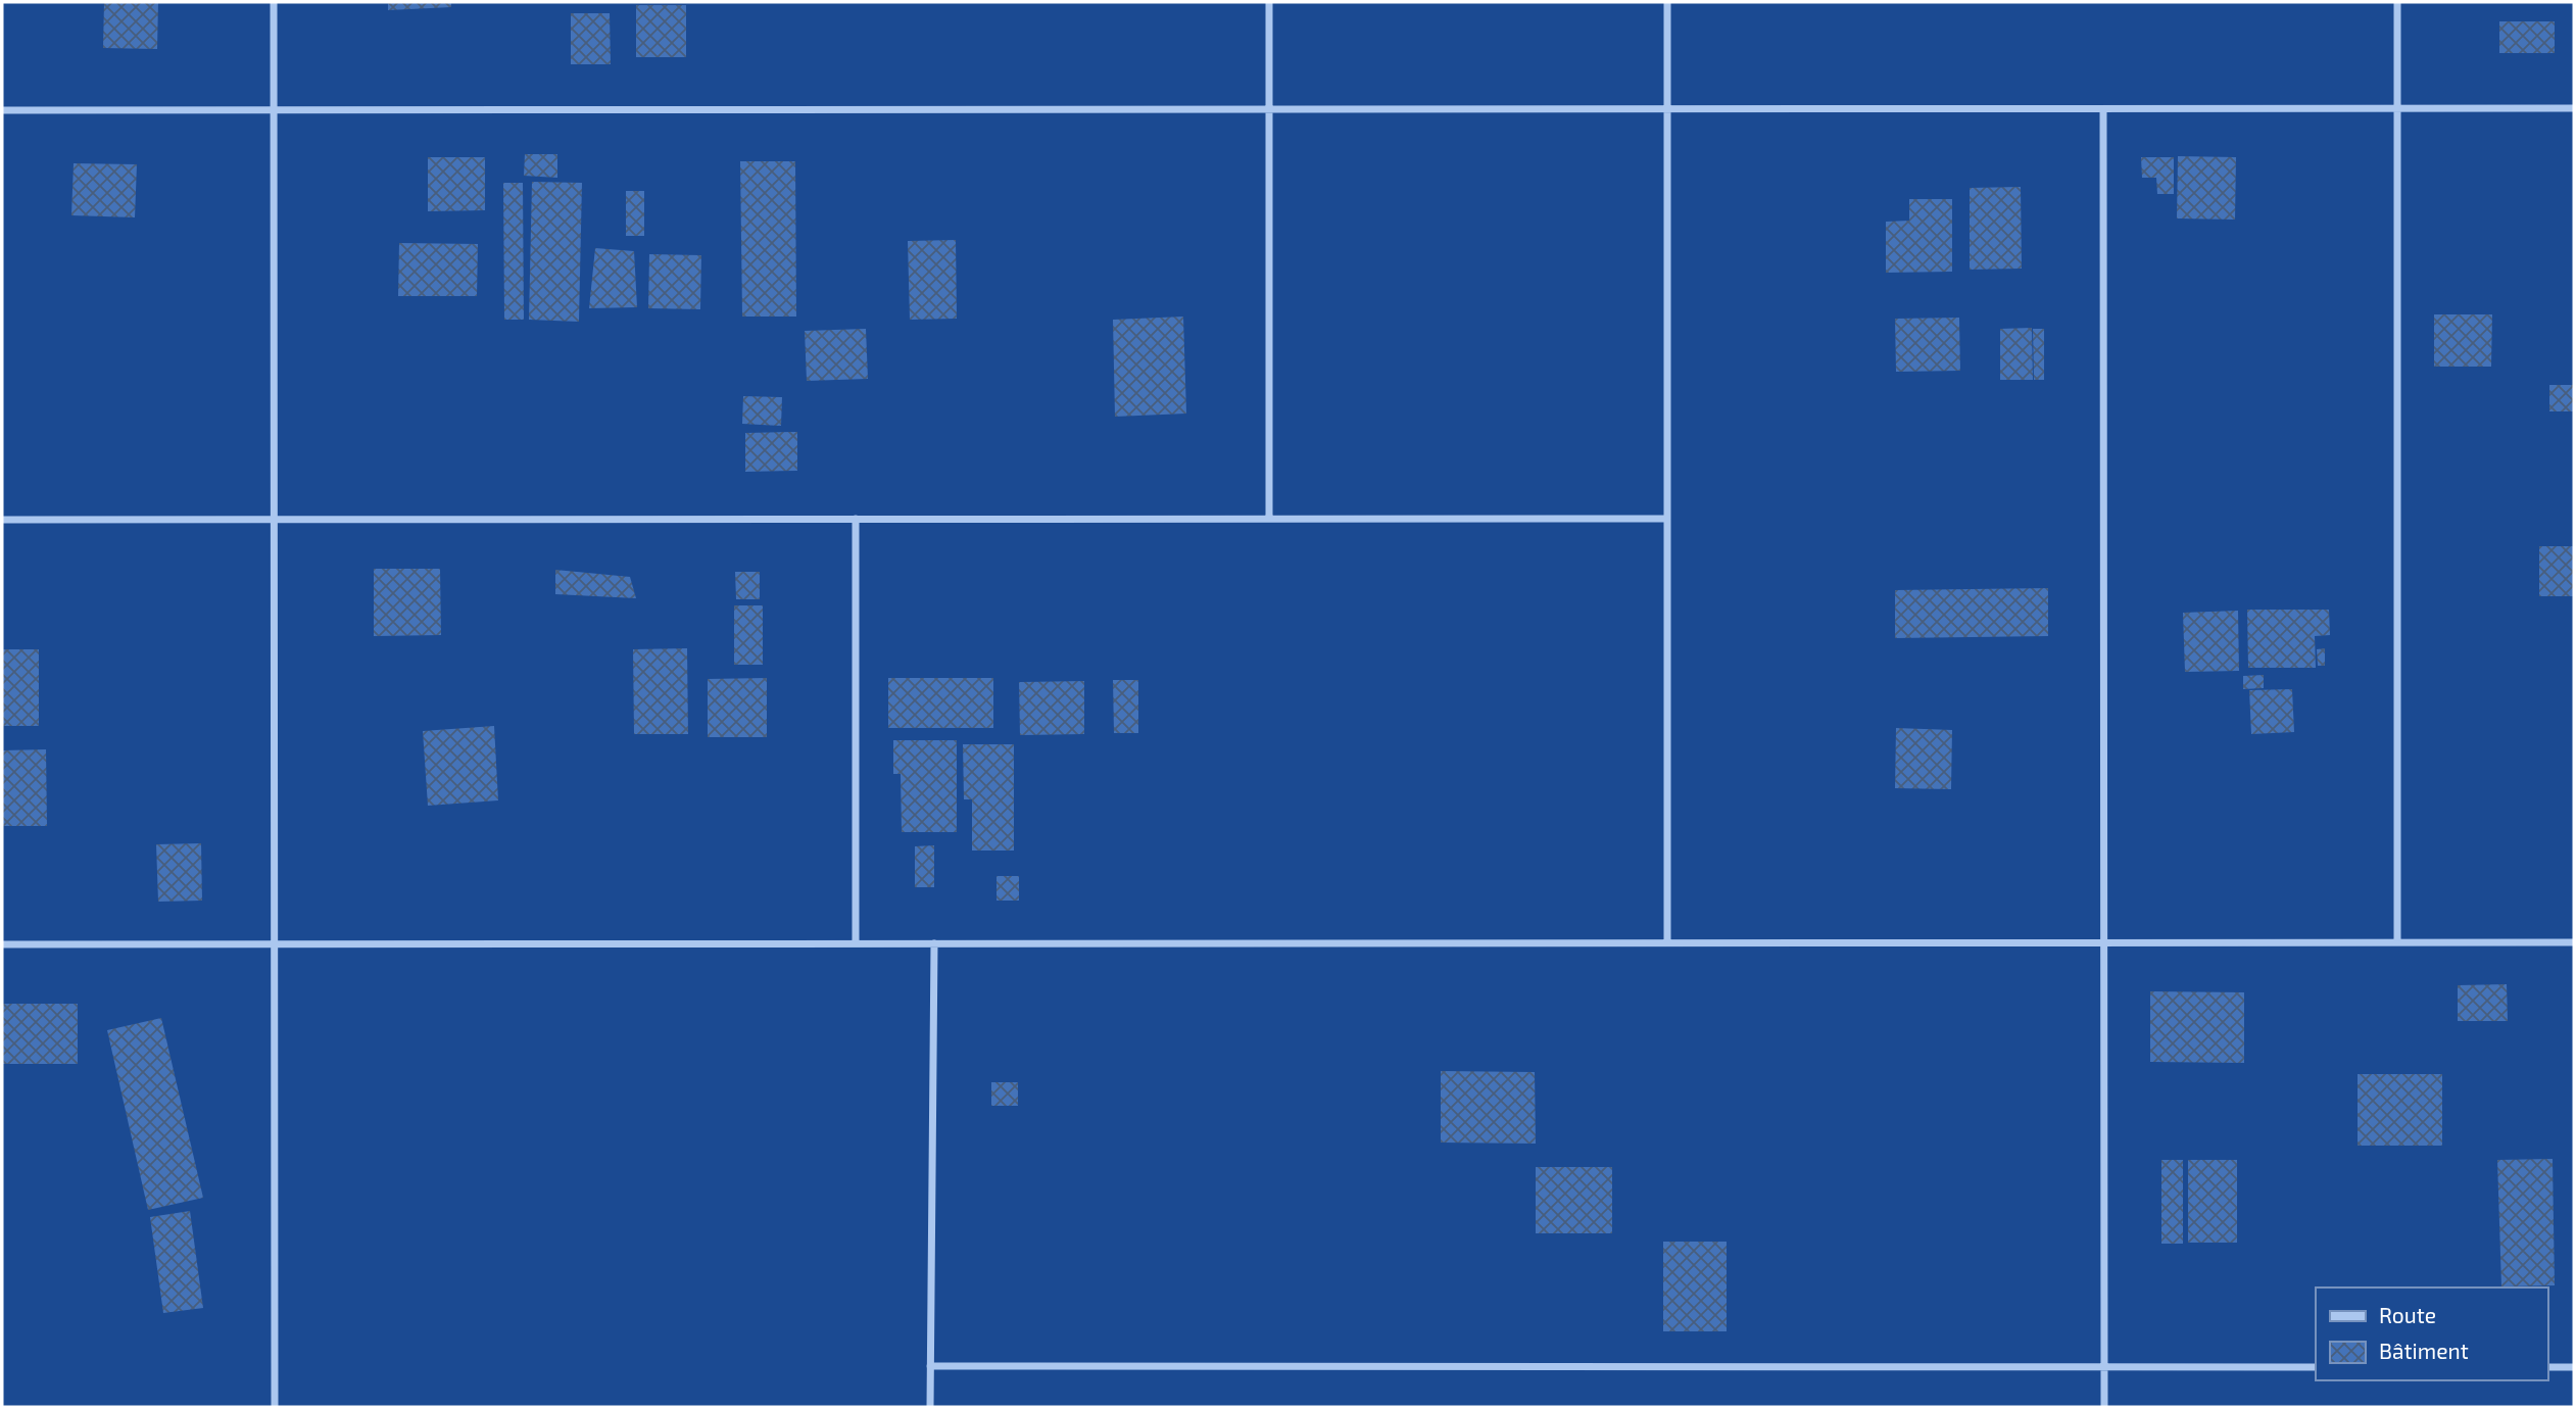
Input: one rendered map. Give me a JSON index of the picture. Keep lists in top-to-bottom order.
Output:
{
  "legend": ["Route", "Bâtiment"]
}
